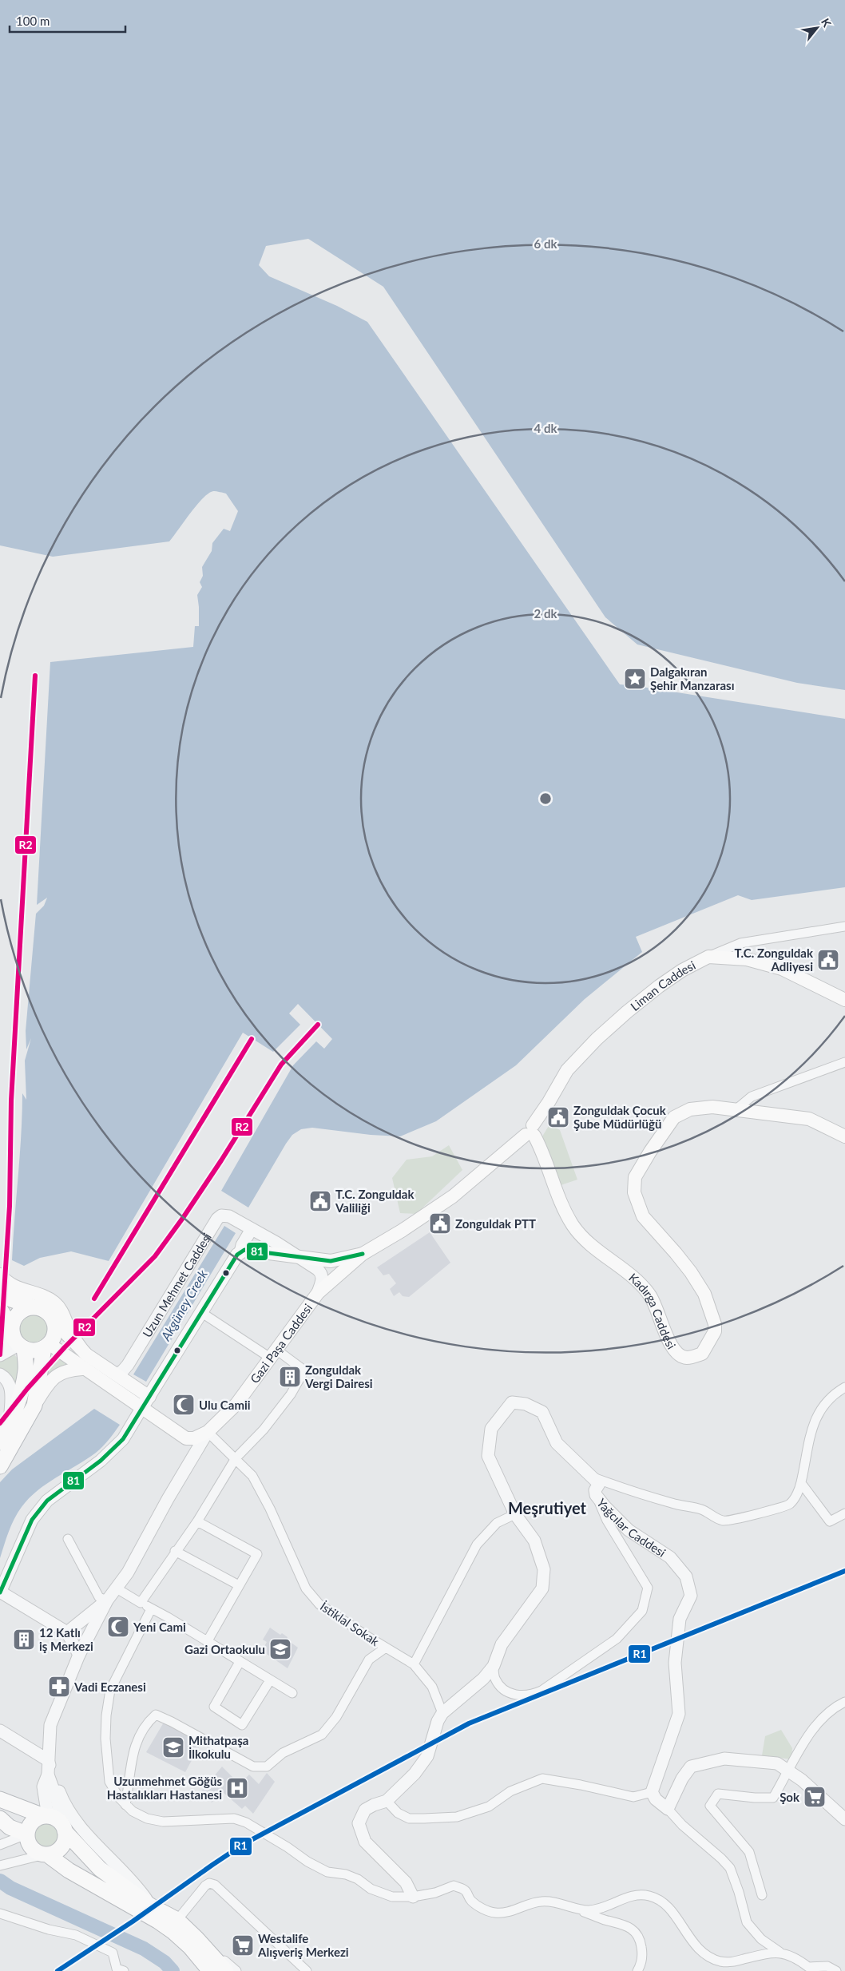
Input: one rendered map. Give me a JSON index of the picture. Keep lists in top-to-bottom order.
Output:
{
  "streets": {
    "main road": ["Liman Caddesi", "Kadırga Caddesi", "Gazi Paşa Caddesi"],
    "street": ["Uzun Mehmet Caddesi", "Yağcılar Caddesi", "İstiklal Sokak"]
  },
  "crossings": [
    ["Liman Caddesi", "Kadırga Caddesi"],
    ["Liman Caddesi", "Gazi Paşa Caddesi"],
    ["Uzun Mehmet Caddesi", "Gazi Paşa Caddesi"],
    ["Kadırga Caddesi", "Gazi Paşa Caddesi"],
    ["Gazi Paşa Caddesi", "İstiklal Sokak"]
  ],
  "districts": ["Meşrutiyet"],
  "water": ["Akgüney Creek"],
  "places": {
    "place": ["Dalgakıran Şehir Manzarası"],
    "public building": [
      "T.C. Zonguldak Adliyesi",
      "Zonguldak Çocuk Şube Müdürlüğü",
      "T.C. Zonguldak Valiliği",
      "Zonguldak PTT"
    ],
    "building": ["Zonguldak Vergi Dairesi", "12 Katlı iş Merkezi"],
    "mosque": ["Ulu Camii", "Yeni Cami"],
    "school or university": ["Gazi Ortaokulu", "Mithatpaşa İlkokulu"],
    "pharmacy": ["Vadi Eczanesi"],
    "hospital": ["Uzunmehmet Göğüs Hastalıkları Hastanesi"],
    "supermarket": ["Şok", "Westalife Alışveriş Merkezi"]
  },
  "lines": ["transit line R2", "transit line 81", "transit line R1"],
  "scale_bar": "100 m",
  "north": "top right",
  "rings": ["6 dk", "4 dk", "2 dk"]
}
